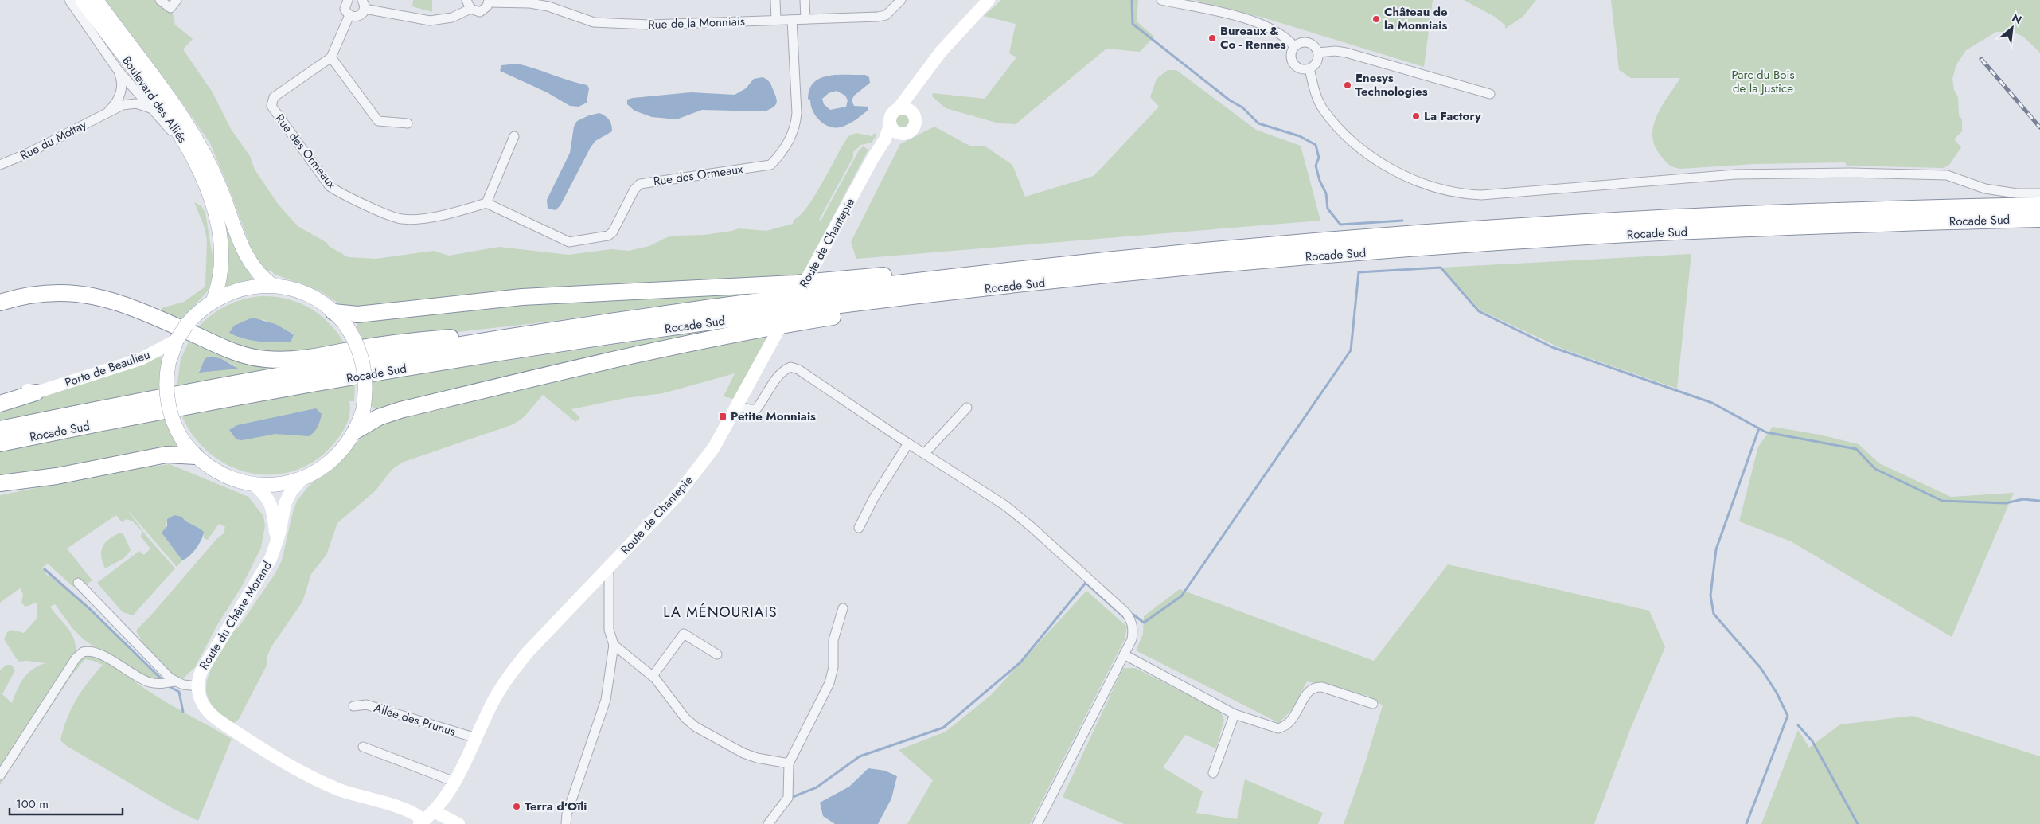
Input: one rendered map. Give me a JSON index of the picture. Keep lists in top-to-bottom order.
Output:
{
  "streets": {
    "highway": ["Rocade Sud"],
    "main road": ["Boulevard des Alliés"],
    "street": [
      "Rue de la Monniais",
      "Rue du Mottay",
      "Rue des Ormeaux",
      "Route de Chantepie",
      "Porte de Beaulieu",
      "Route du Chêne Morand",
      "Allée des Prunus"
    ]
  },
  "crossings": [
    ["Rue de la Monniais", "Rue des Ormeaux"],
    ["Route de Chantepie", "Route du Chêne Morand"],
    ["Route de Chantepie", "Allée des Prunus"]
  ],
  "districts": ["LA MÉNOURIAIS"],
  "parks": ["Parc du Bois de la Justice"],
  "places": {
    "other": [
      "Château de la Monniais",
      "Bureaux & Co - Rennes",
      "Enesys Technologies",
      "La Factory",
      "Terra d'Oïli"
    ],
    "transit": ["Petite Monniais"]
  },
  "scale_bar": "100 m",
  "north": "top right"
}
